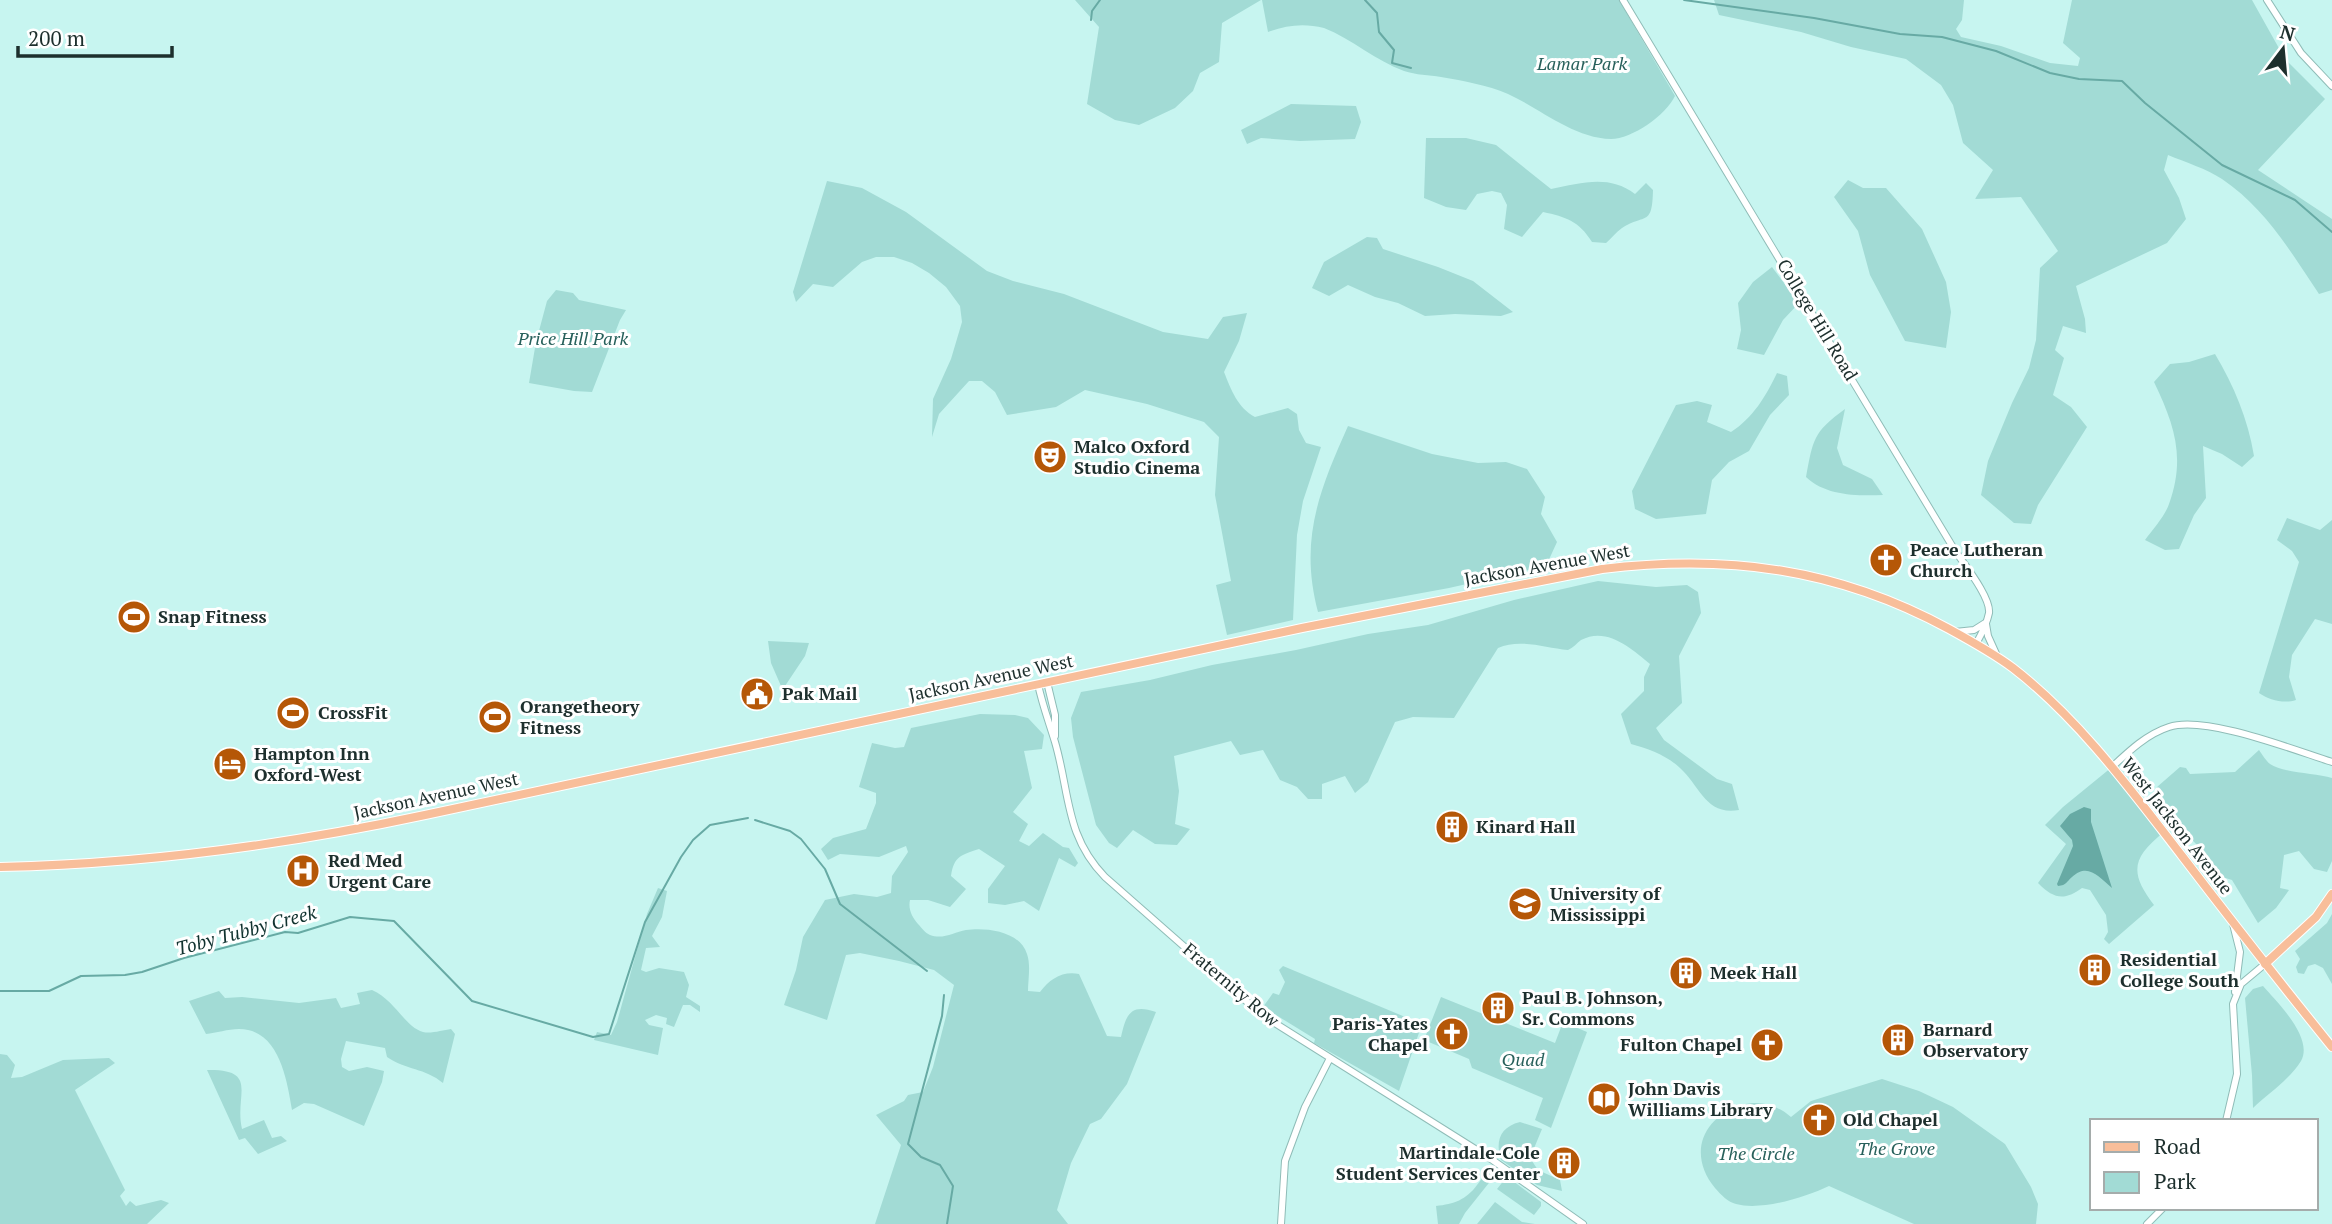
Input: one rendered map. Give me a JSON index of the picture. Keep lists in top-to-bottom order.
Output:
{
  "streets": {
    "main road": ["Jackson Avenue West", "West Jackson Avenue"],
    "street": ["College Hill Road", "Fraternity Row"]
  },
  "crossings": [
    ["College Hill Road", "West Jackson Avenue"],
    ["Jackson Avenue West", "West Jackson Avenue"],
    ["Jackson Avenue West", "Fraternity Row"]
  ],
  "water": ["Toby Tubby Creek"],
  "parks": [
    "Lamar Park",
    "Price Hill Park",
    "Quad",
    "The Grove",
    "The Circle"
  ],
  "places": {
    "theatre": ["Malco Oxford Studio Cinema"],
    "church": [
      "Peace Lutheran Church",
      "Paris-Yates Chapel",
      "Fulton Chapel",
      "Old Chapel"
    ],
    "sports": ["Snap Fitness", "CrossFit", "Orangetheory Fitness"],
    "public building": ["Pak Mail"],
    "hotel": ["Hampton Inn Oxford-West"],
    "building": [
      "Kinard Hall",
      "Residential College South",
      "Meek Hall",
      "Paul B. Johnson, Sr. Commons",
      "Barnard Observatory",
      "Martindale-Cole Student Services Center"
    ],
    "hospital": ["Red Med Urgent Care"],
    "school or university": ["University of Mississippi"],
    "library": ["John Davis Williams Library"]
  },
  "legend": ["Road", "Park"],
  "scale_bar": "200 m",
  "north": "top"
}
